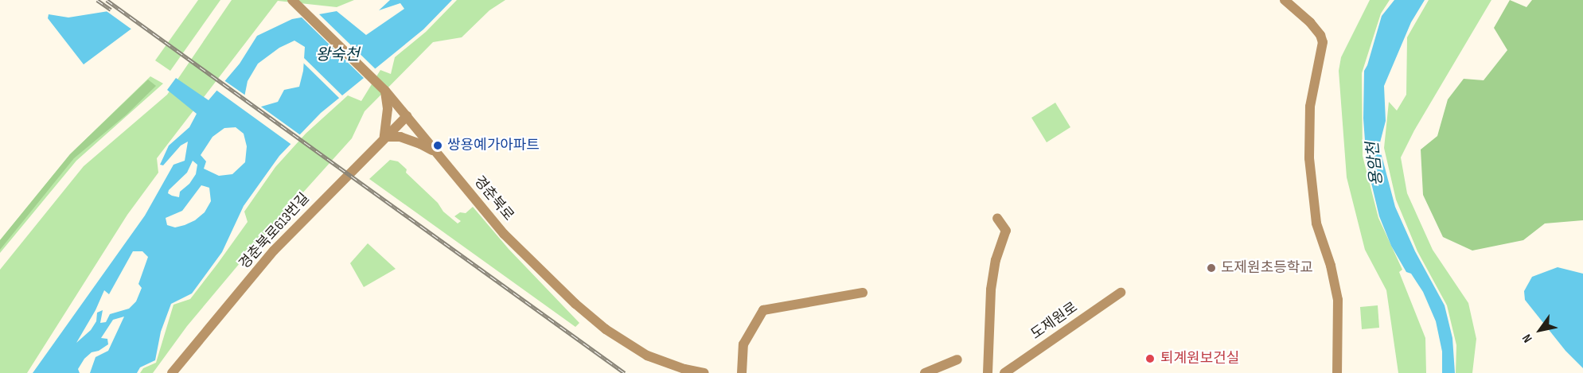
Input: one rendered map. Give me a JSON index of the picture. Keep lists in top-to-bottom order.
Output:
{
  "streets": {
    "street": ["경춘북로", "경춘북로613번길", "도제원로"]
  },
  "crossings": [
    ["경춘북로", "경춘북로613번길"]
  ],
  "water": ["왕숙천", "용암천"],
  "places": ["쌍용예가아파트", "도제원초등학교", "퇴계원보건실"],
  "north": "bottom left"
}
